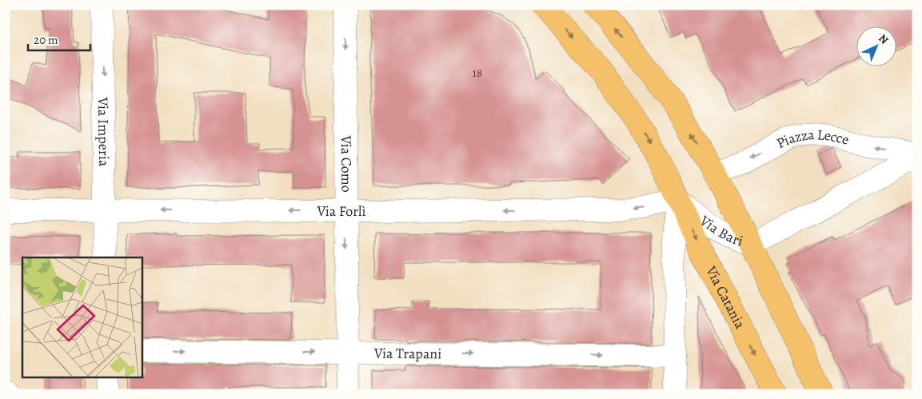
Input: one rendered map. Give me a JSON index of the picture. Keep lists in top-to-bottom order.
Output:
{
  "streets": {
    "main road": ["Via Bari", "Via Catania"],
    "street": [
      "Via Imperia",
      "Piazza Lecce",
      "Via Como",
      "Via Forlì",
      "Via Trapani"
    ]
  },
  "crossings": [
    ["Via Imperia", "Via Forlì"],
    ["Piazza Lecce", "Via Bari"],
    ["Via Como", "Via Forlì"],
    ["Via Como", "Via Trapani"],
    ["Via Forlì", "Via Bari"],
    ["Via Forlì", "Via Catania"],
    ["Via Bari", "Via Catania"]
  ],
  "one_way": [
    "Via Imperia",
    "Via Como",
    "Via Forlì",
    "Via Trapani"
  ],
  "house_numbers": ["18"],
  "scale_bar": "20 m",
  "north": "top right"
}
